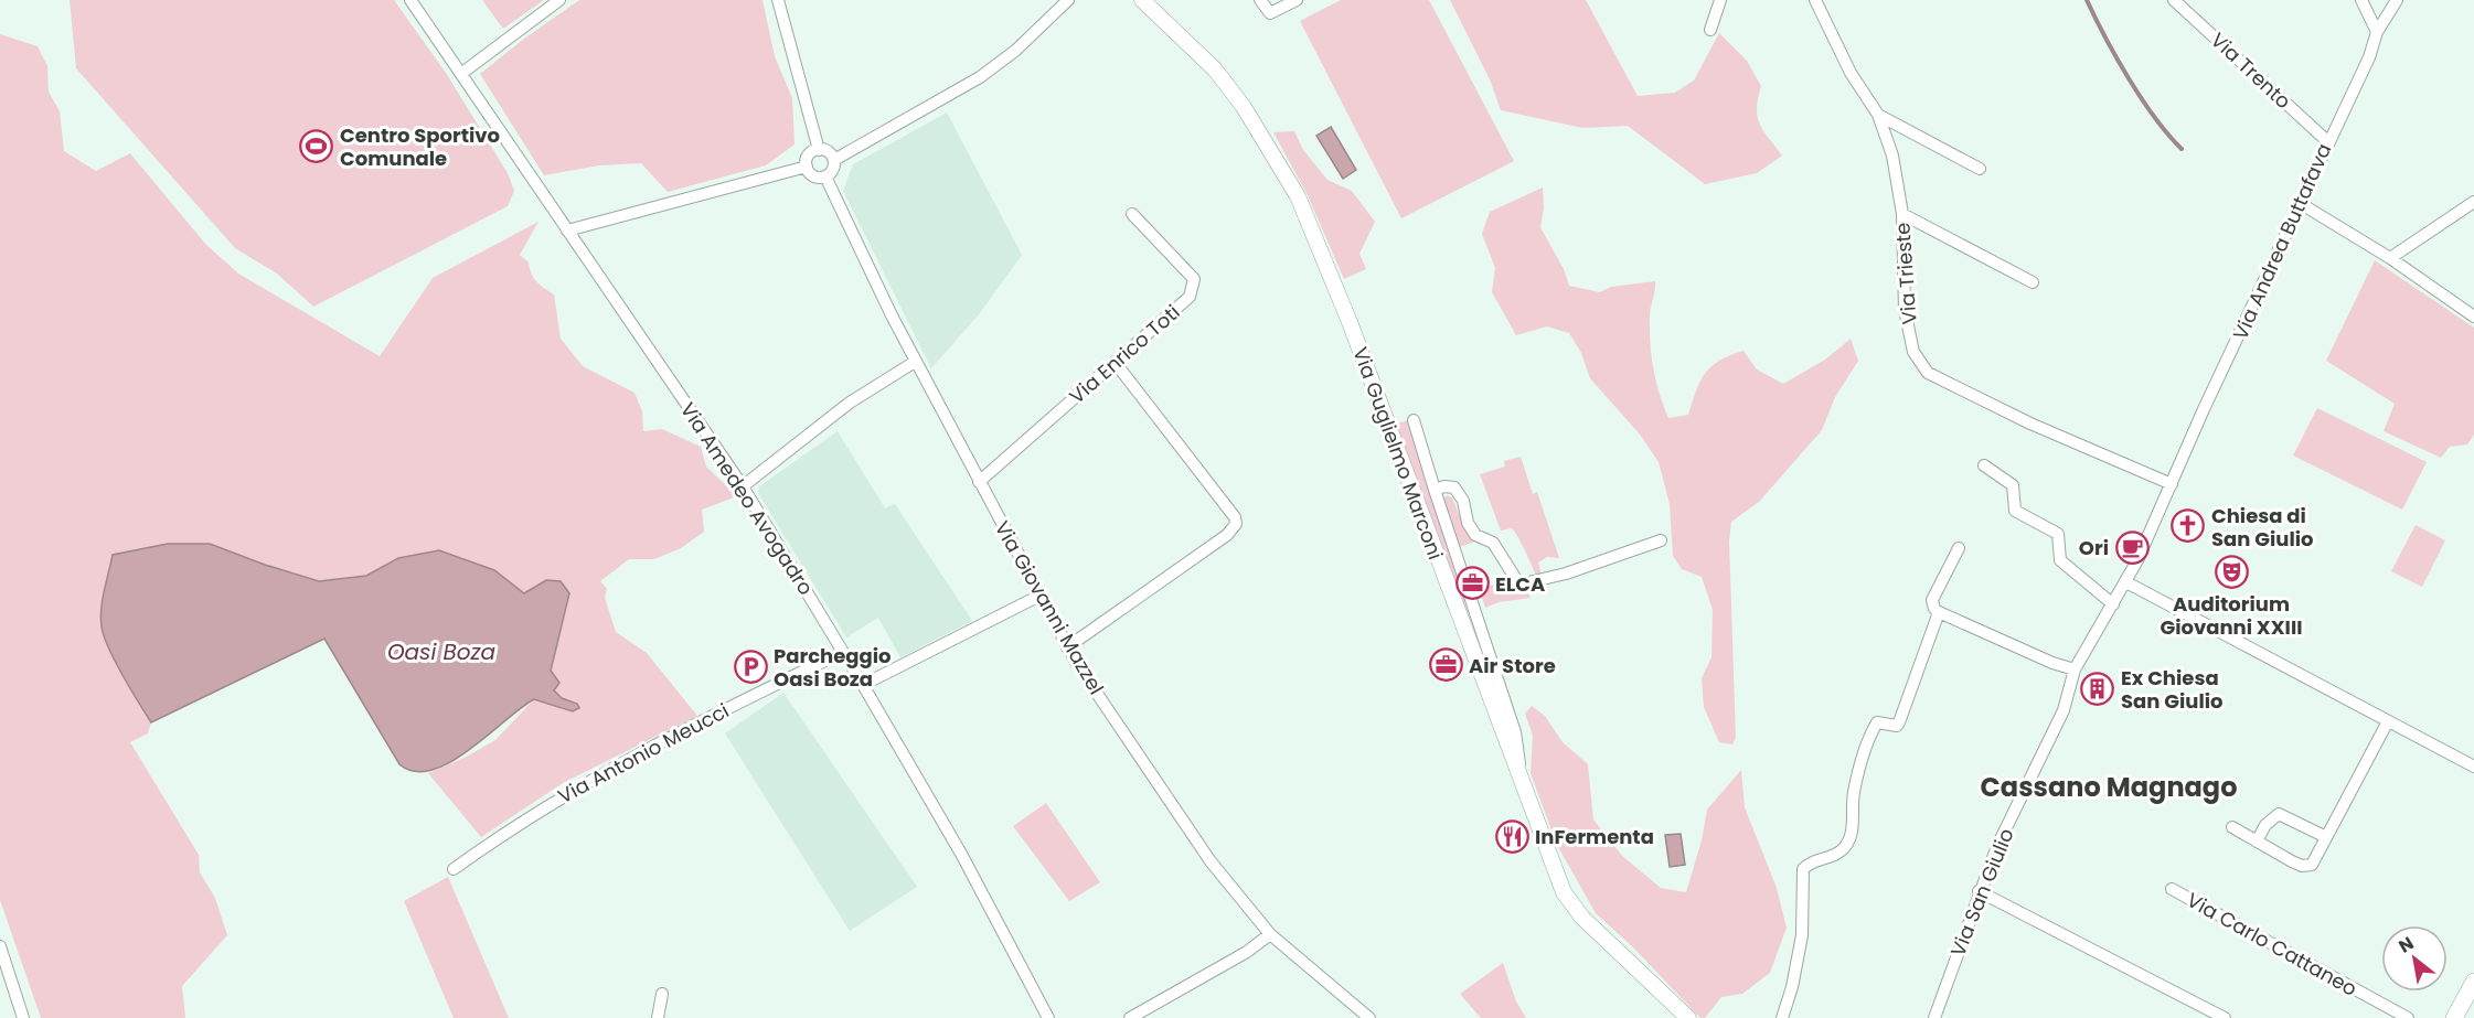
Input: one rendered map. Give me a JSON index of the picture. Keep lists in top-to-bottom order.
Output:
{
  "streets": {
    "street": [
      "Via Trento",
      "Via Andrea Buttafava",
      "Via Trieste",
      "Via Enrico Toti",
      "Via Guglielmo Marconi",
      "Via Amedeo Avogadro",
      "Via Giovanni Mazzel",
      "Via Antonio Meucci",
      "Via San Giulio",
      "Via Carlo Cattaneo"
    ]
  },
  "crossings": [
    ["Via Trento", "Via Andrea Buttafava"],
    ["Via Andrea Buttafava", "Via Trieste"],
    ["Via Andrea Buttafava", "Via San Giulio"],
    ["Via Trieste", "Via San Giulio"],
    ["Via Enrico Toti", "Via Giovanni Mazzel"],
    ["Via Amedeo Avogadro", "Via Antonio Meucci"]
  ],
  "districts": ["Cassano Magnago"],
  "water": ["Oasi Boza"],
  "places": {
    "sports": ["Centro Sportivo Comunale"],
    "church": ["Chiesa di San Giulio"],
    "cafe": ["Ori"],
    "theatre": ["Auditorium Giovanni XXIII"],
    "office": ["ELCA", "Air Store"],
    "parking": ["Parcheggio Oasi Boza"],
    "building": ["Ex Chiesa San Giulio"],
    "restaurant": ["InFermenta"]
  },
  "north": "top left"
}
